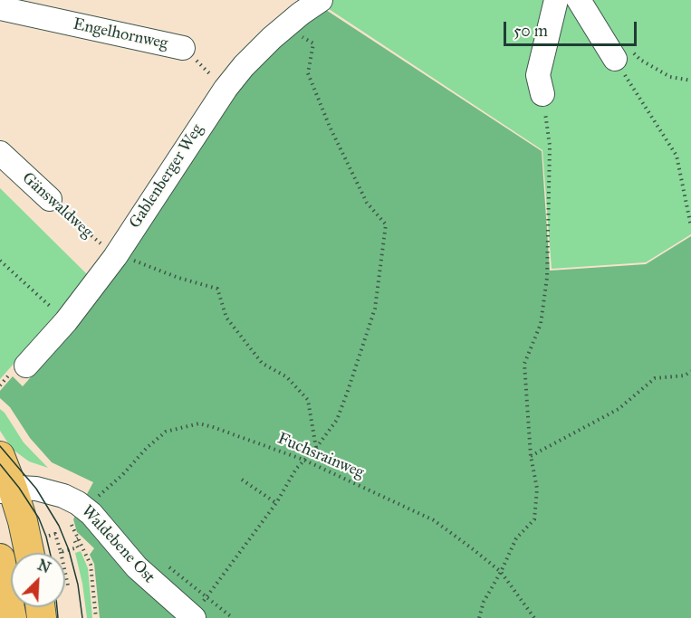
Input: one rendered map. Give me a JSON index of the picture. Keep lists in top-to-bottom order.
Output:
{
  "streets": {
    "street": [
      "Engelhornweg",
      "Gablenberger Weg",
      "Gänswaldweg",
      "Waldebene Ost"
    ],
    "path": ["Fuchsrainweg"]
  },
  "crossings": [
    ["Engelhornweg", "Gablenberger Weg"],
    ["Gablenberger Weg", "Gänswaldweg"],
    ["Fuchsrainweg", "Waldebene Ost"]
  ],
  "scale_bar": "50 m",
  "north": "top right"
}
